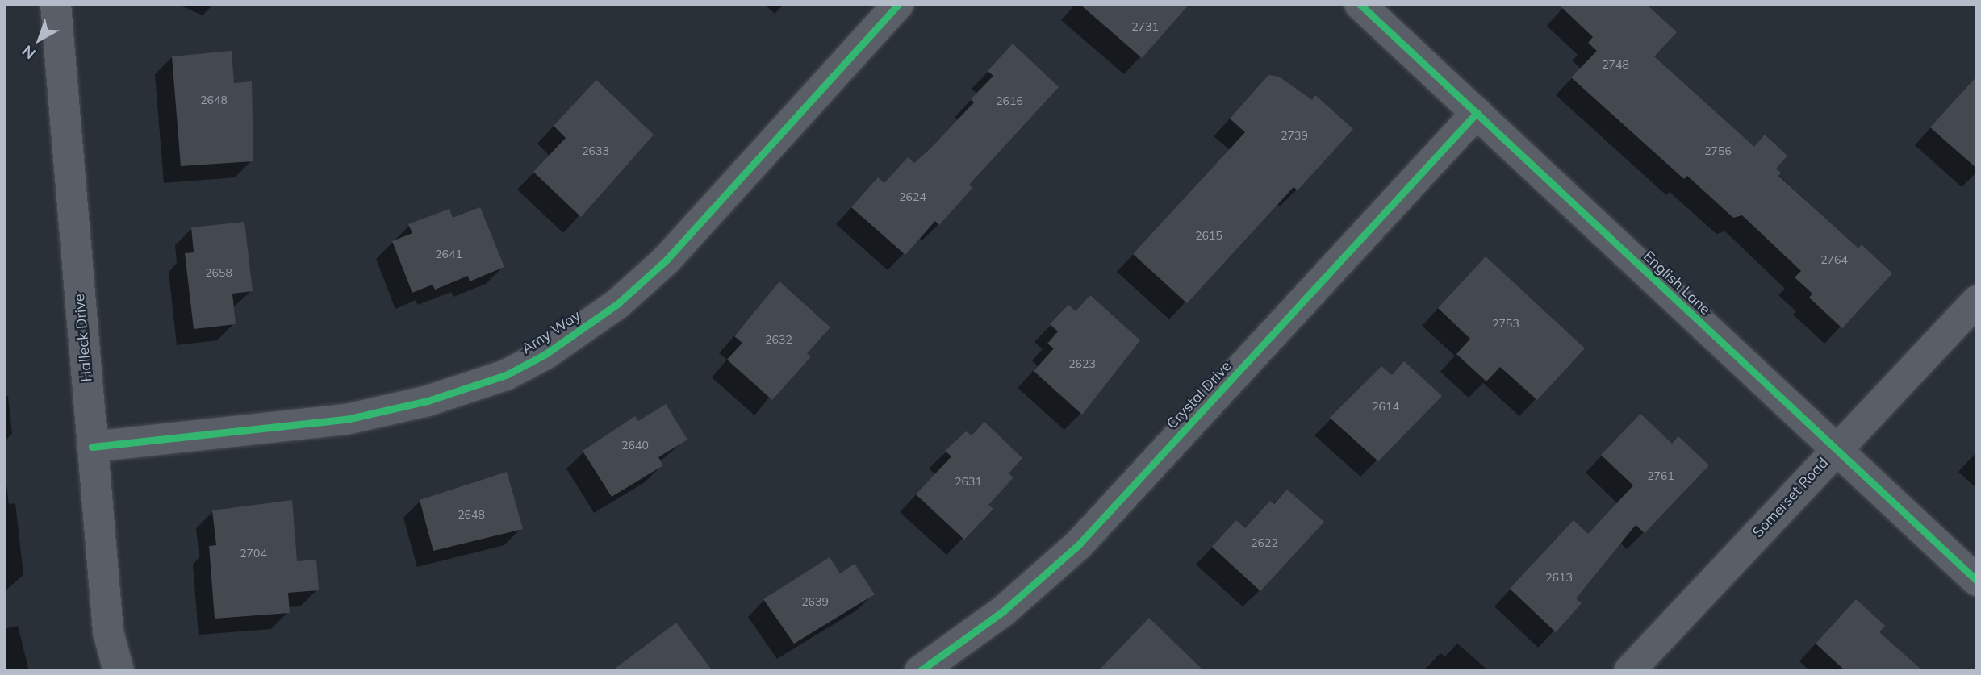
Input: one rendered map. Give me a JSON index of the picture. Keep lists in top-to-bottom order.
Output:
{
  "streets": {
    "street": [
      "English Lane",
      "Amy Way",
      "Halleck Drive",
      "Crystal Drive",
      "Somerset Road"
    ]
  },
  "crossings": [
    ["English Lane", "Crystal Drive"],
    ["English Lane", "Somerset Road"],
    ["Amy Way", "Halleck Drive"]
  ],
  "house_numbers": [
    "2731",
    "2748",
    "2648",
    "2616",
    "2739",
    "2633",
    "2756",
    "2624",
    "2615",
    "2641",
    "2764",
    "2658",
    "2753",
    "2632",
    "2623",
    "2614",
    "2640",
    "2761",
    "2631",
    "2648",
    "2622",
    "2704",
    "2613",
    "2639"
  ],
  "north": "bottom left"
}
